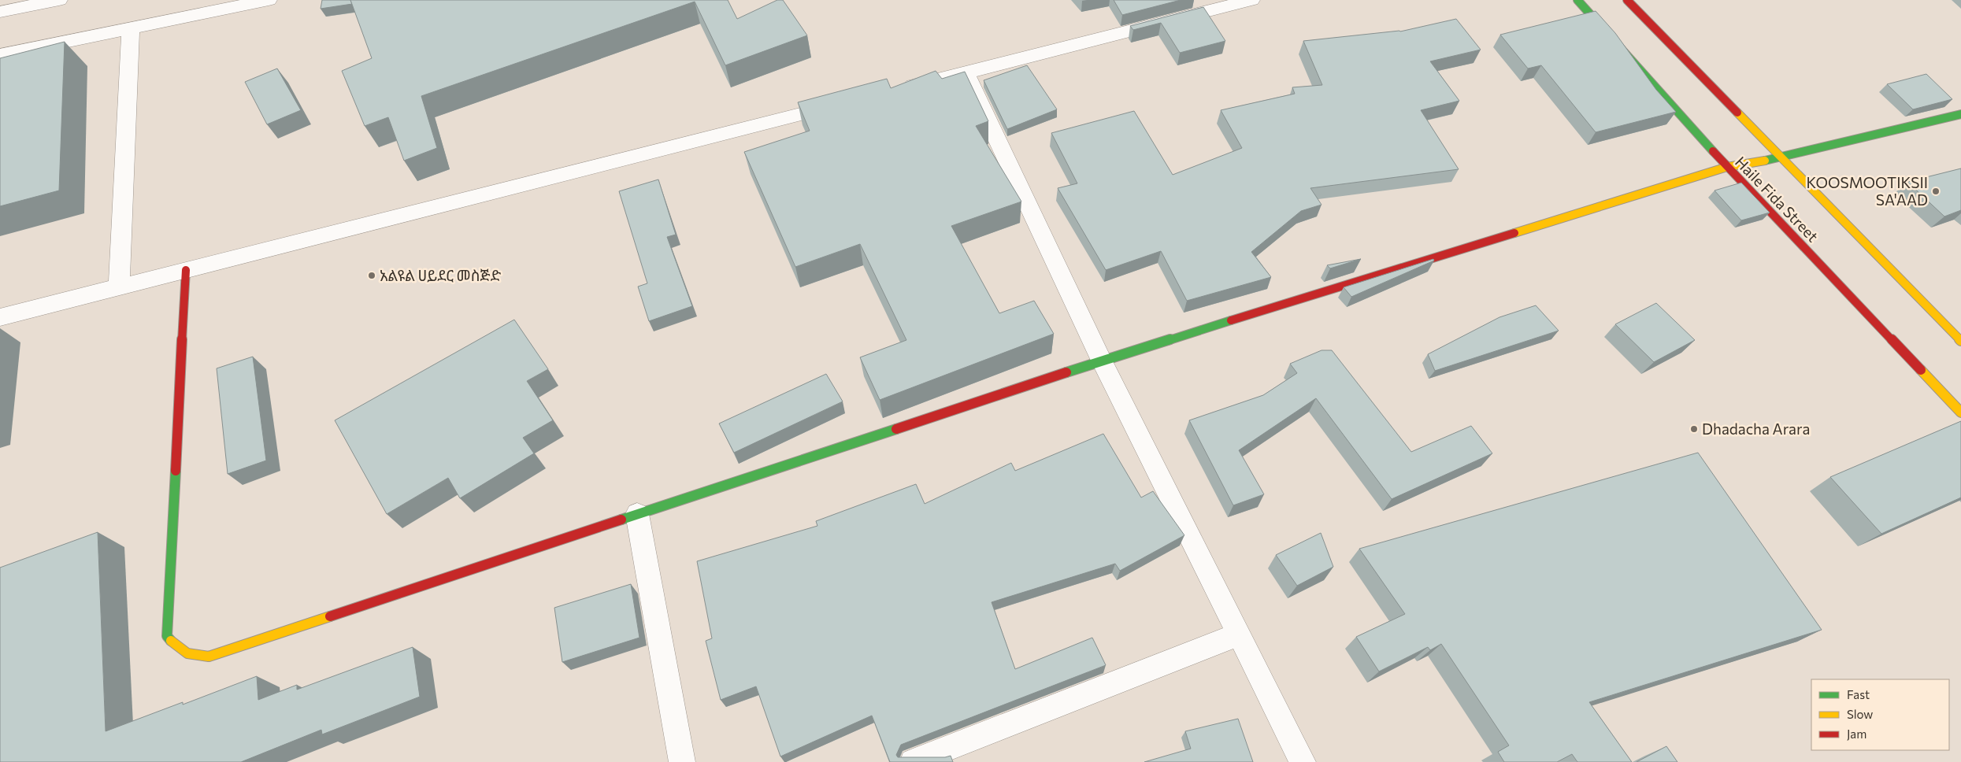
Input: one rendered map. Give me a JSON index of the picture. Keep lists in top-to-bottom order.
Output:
{
  "streets": {
    "street": ["Haile Fida Street"]
  },
  "places": ["KOOSMOOTIKSII SA'AAD", "አልዩል ሀይደር መስጅድ", "Dhadacha Arara"],
  "legend": ["Fast", "Slow", "Jam"]
}
